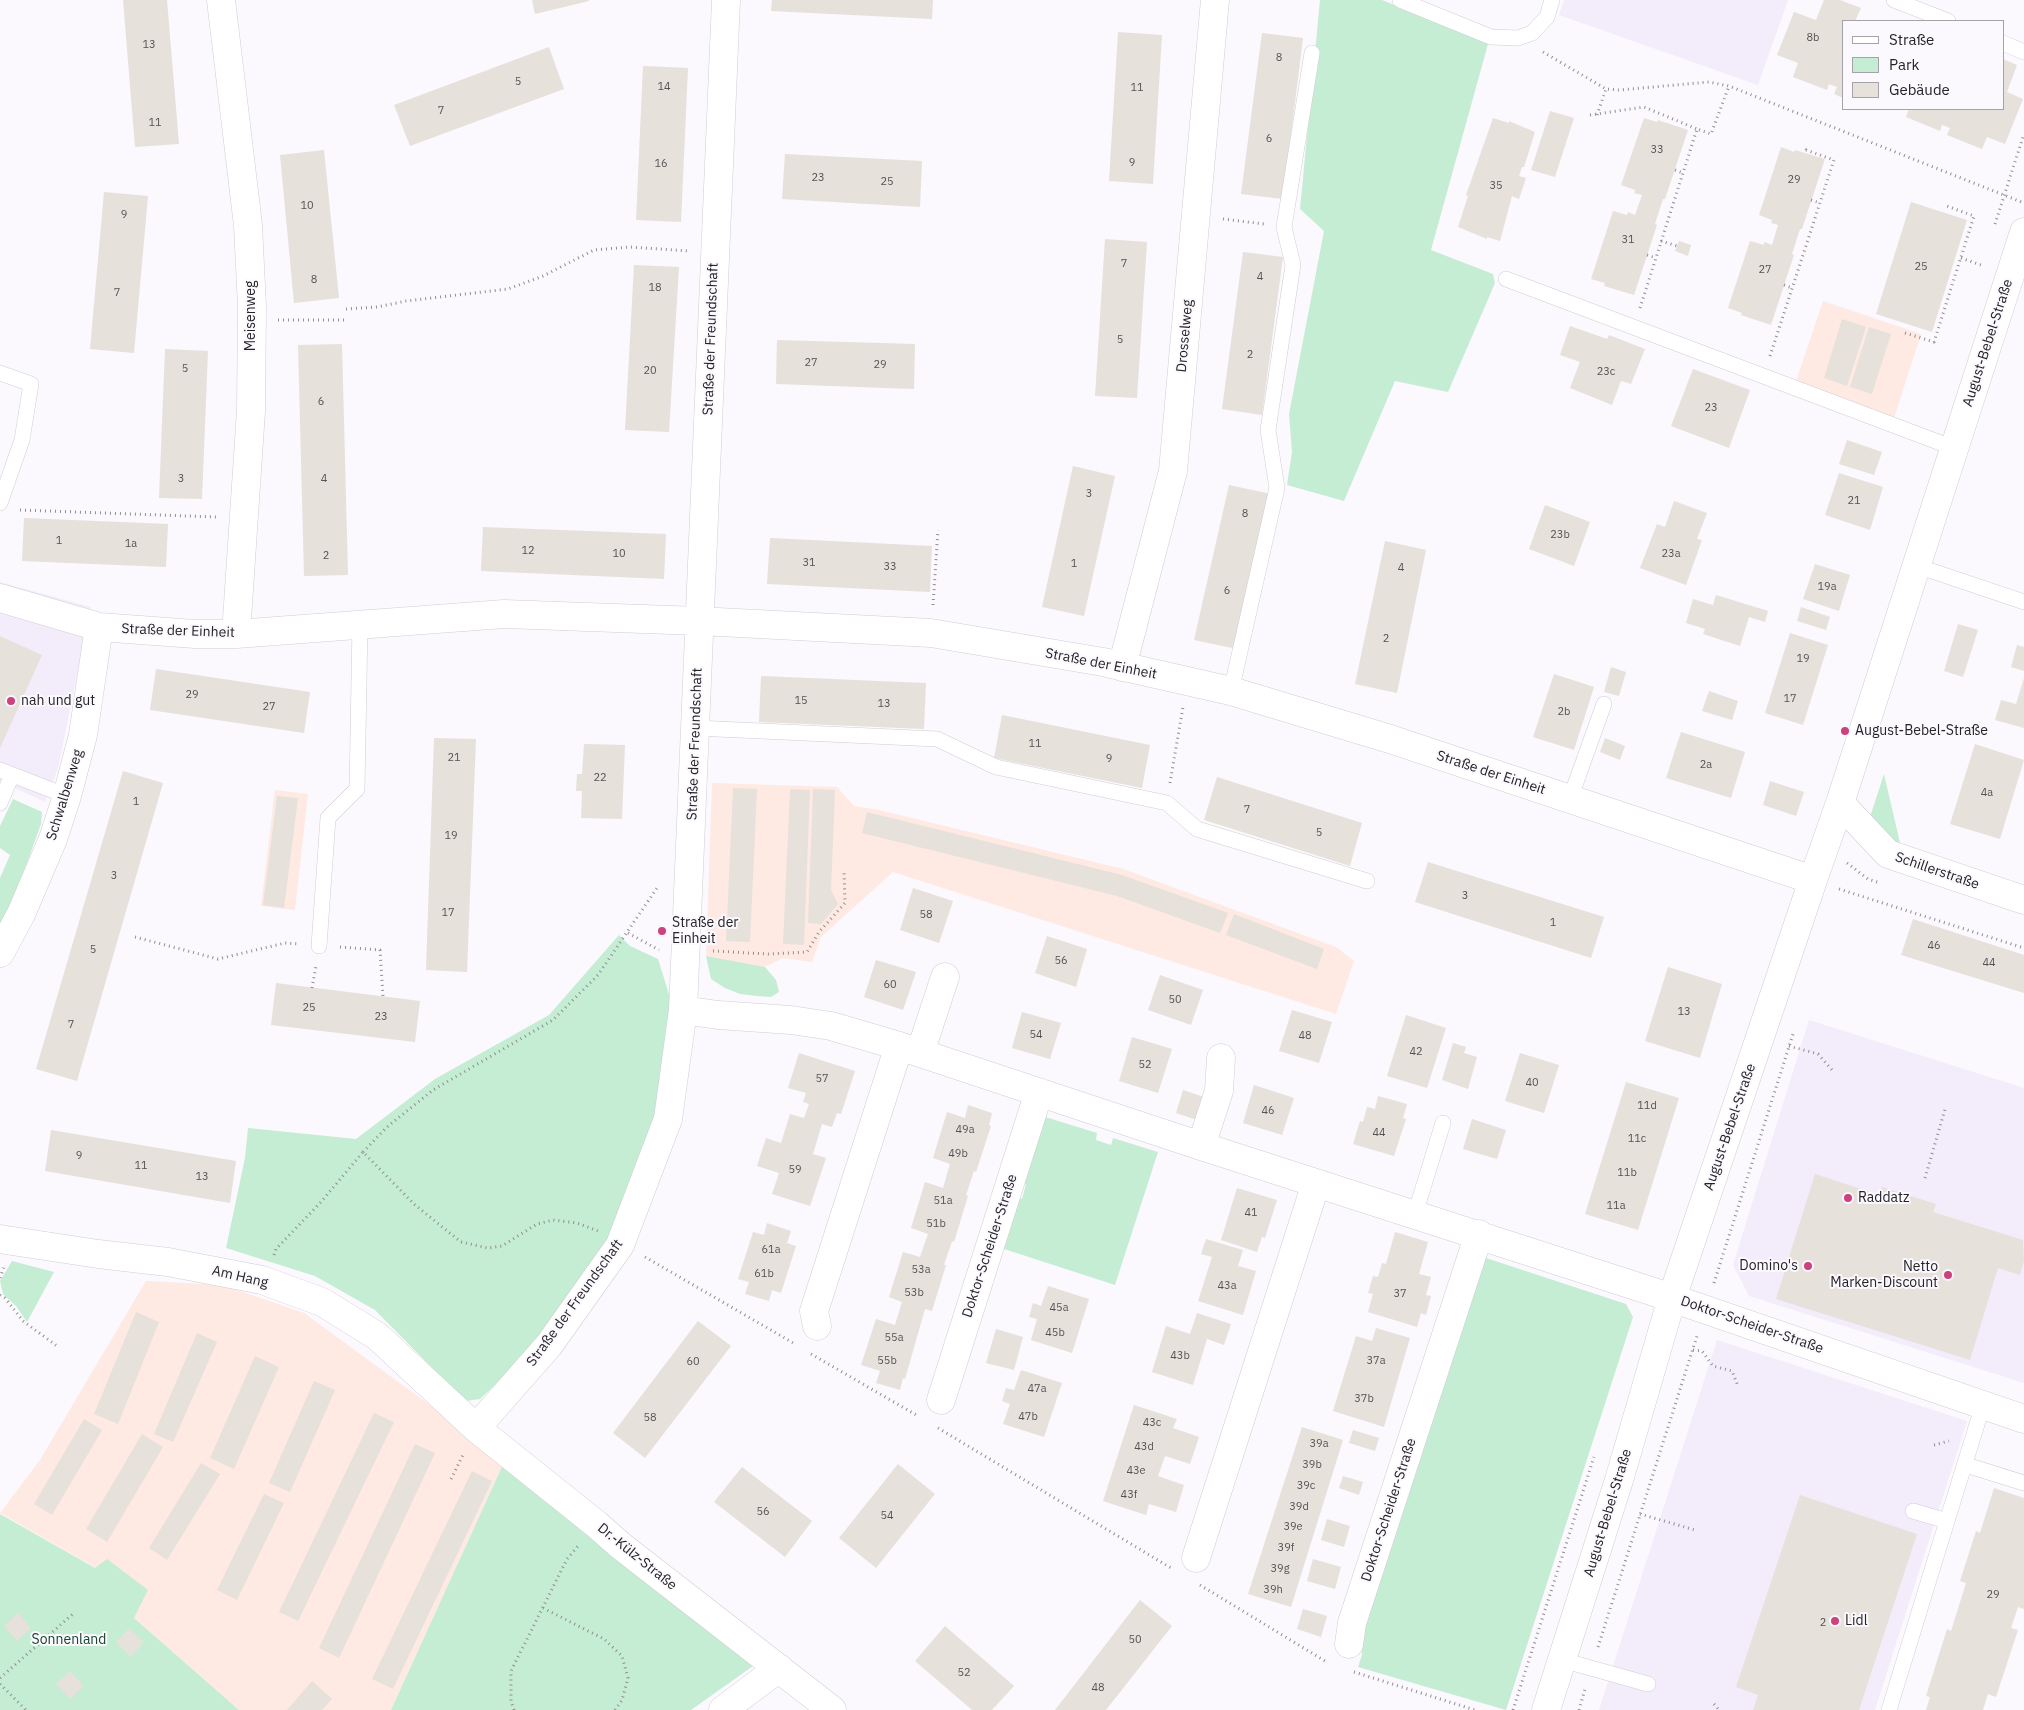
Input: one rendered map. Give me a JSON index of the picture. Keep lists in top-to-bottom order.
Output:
{
  "streets": {
    "street": [
      "Meisenweg",
      "Drosselweg",
      "Straße der Freundschaft",
      "August-Bebel-Straße",
      "Straße der Einheit",
      "Schwalbenweg",
      "Schillerstraße",
      "Doktor-Scheider-Straße",
      "Am Hang",
      "Dr.-Külz-Straße"
    ]
  },
  "crossings": [
    ["Meisenweg", "Straße der Einheit"],
    ["Drosselweg", "Straße der Einheit"],
    ["Straße der Freundschaft", "Straße der Einheit"],
    ["Straße der Freundschaft", "Doktor-Scheider-Straße"],
    ["Straße der Freundschaft", "Dr.-Külz-Straße"],
    ["August-Bebel-Straße", "Straße der Einheit"],
    ["August-Bebel-Straße", "Schillerstraße"],
    ["August-Bebel-Straße", "Doktor-Scheider-Straße"],
    ["Straße der Einheit", "Schwalbenweg"],
    ["Am Hang", "Dr.-Külz-Straße"]
  ],
  "parks": ["Sonnenland"],
  "places": [
    "nah und gut",
    "August-Bebel-Straße",
    "Straße der Einheit",
    "Raddatz",
    "Domino's",
    "Netto Marken-Discount",
    "Lidl"
  ],
  "house_numbers": [
    "8b",
    "13",
    "8",
    "5",
    "14",
    "11",
    "7",
    "11",
    "6",
    "33",
    "9",
    "16",
    "23",
    "29",
    "25",
    "35",
    "10",
    "9",
    "31",
    "7",
    "25",
    "27",
    "4",
    "8",
    "18",
    "7",
    "5",
    "2",
    "27",
    "29",
    "5",
    "20",
    "23c",
    "6",
    "23",
    "3",
    "4",
    "3",
    "21",
    "8",
    "23b",
    "1",
    "1a",
    "12",
    "10",
    "23a",
    "2",
    "31",
    "1",
    "33",
    "4",
    "19a",
    "6",
    "2",
    "19",
    "29",
    "17",
    "15",
    "13",
    "27",
    "2b",
    "11",
    "21",
    "9",
    "2a",
    "22",
    "4a",
    "1",
    "7",
    "5",
    "19",
    "3",
    "3",
    "17",
    "58",
    "1",
    "46",
    "5",
    "56",
    "44",
    "60",
    "50",
    "25",
    "13",
    "23",
    "7",
    "54",
    "48",
    "42",
    "52",
    "57",
    "40",
    "11d",
    "46",
    "49a",
    "44",
    "11c",
    "49b",
    "9",
    "11",
    "59",
    "11b",
    "13",
    "51a",
    "11a",
    "41",
    "51b",
    "61a",
    "53a",
    "61b",
    "43a",
    "53b",
    "37",
    "45a",
    "45b",
    "55a",
    "43b",
    "55b",
    "37a",
    "60",
    "47a",
    "37b",
    "47b",
    "58",
    "43c",
    "39a",
    "43d",
    "39b",
    "43e",
    "39c",
    "43f",
    "39d",
    "56",
    "54",
    "39e",
    "39f",
    "39g",
    "39h",
    "29",
    "2",
    "50",
    "52",
    "48"
  ],
  "legend": ["Straße", "Park", "Gebäude"]
}
